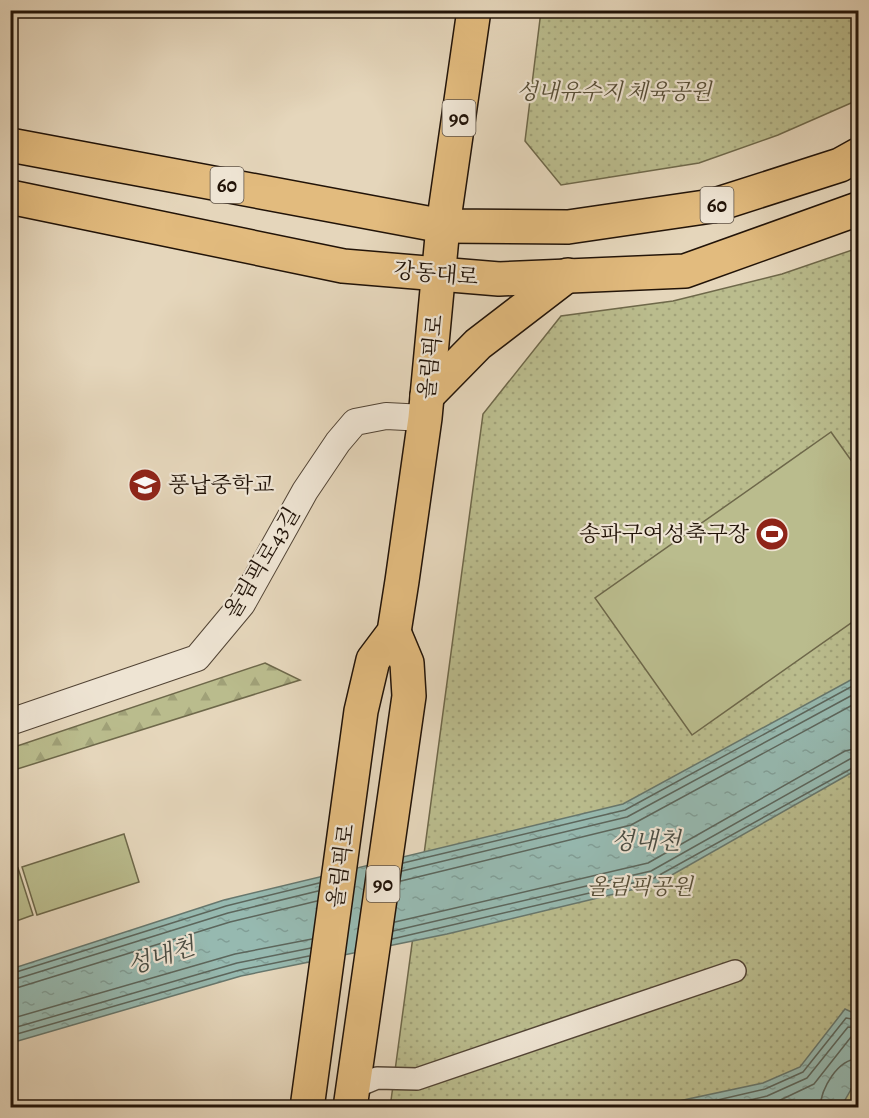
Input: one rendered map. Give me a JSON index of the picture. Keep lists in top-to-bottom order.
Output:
{
  "streets": {
    "main road": [
      "90",
      "60",
      "강동대로",
      "올림픽로"
    ],
    "street": ["올림픽로43길"]
  },
  "crossings": [
    ["60", "올림픽로"],
    ["강동대로", "올림픽로"],
    ["올림픽로", "올림픽로43길"]
  ],
  "water": ["성내천"],
  "parks": ["성내유수지 체육공원", "올림픽공원"],
  "places": {
    "school or university": ["풍납중학교"],
    "sports": ["송파구여성축구장"]
  }
}
